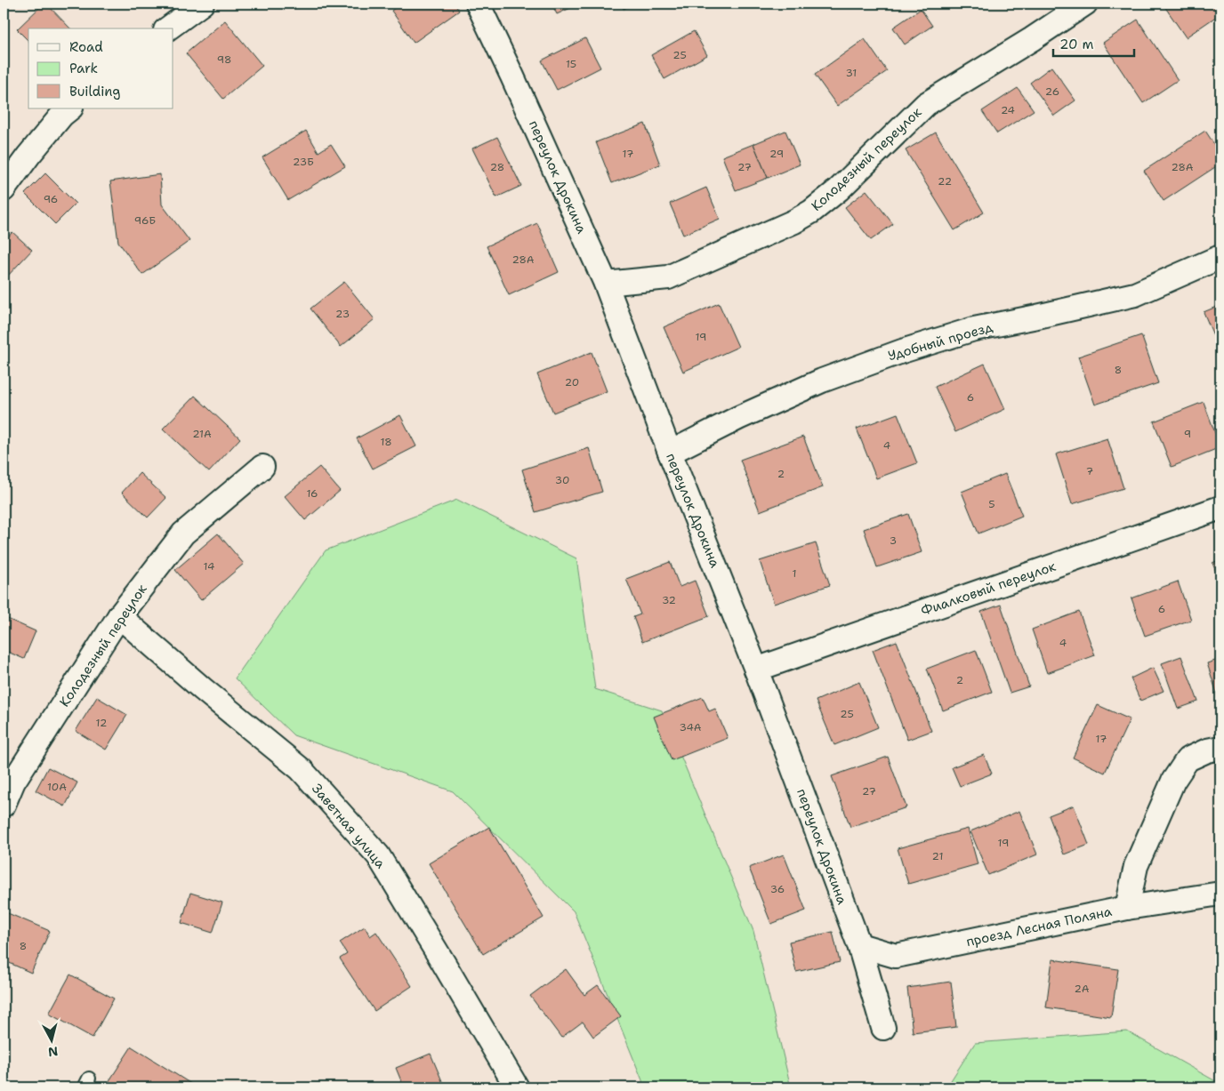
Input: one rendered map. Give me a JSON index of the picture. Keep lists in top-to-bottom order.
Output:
{
  "streets": {
    "street": [
      "Колодезный переулок",
      "переулок Дрокина",
      "Удобный проезд",
      "Фиалковый переулок",
      "Заветная улица",
      "проезд Лесная Поляна"
    ]
  },
  "crossings": [
    ["Колодезный переулок", "переулок Дрокина"],
    ["Колодезный переулок", "Заветная улица"],
    ["переулок Дрокина", "Удобный проезд"],
    ["переулок Дрокина", "Фиалковый переулок"],
    ["переулок Дрокина", "проезд Лесная Поляна"]
  ],
  "house_numbers": [
    "25",
    "98",
    "15",
    "31",
    "26",
    "24",
    "17",
    "29",
    "23Б",
    "28",
    "27",
    "28А",
    "22",
    "96",
    "96Б",
    "28А",
    "23",
    "19",
    "8",
    "20",
    "6",
    "21А",
    "9",
    "18",
    "4",
    "7",
    "2",
    "30",
    "16",
    "5",
    "3",
    "14",
    "1",
    "32",
    "6",
    "4",
    "2",
    "25",
    "12",
    "34А",
    "17",
    "10А",
    "27",
    "19",
    "21",
    "36",
    "8",
    "2А"
  ],
  "legend": ["Road", "Park", "Building"],
  "scale_bar": "20 m",
  "north": "bottom"
}
